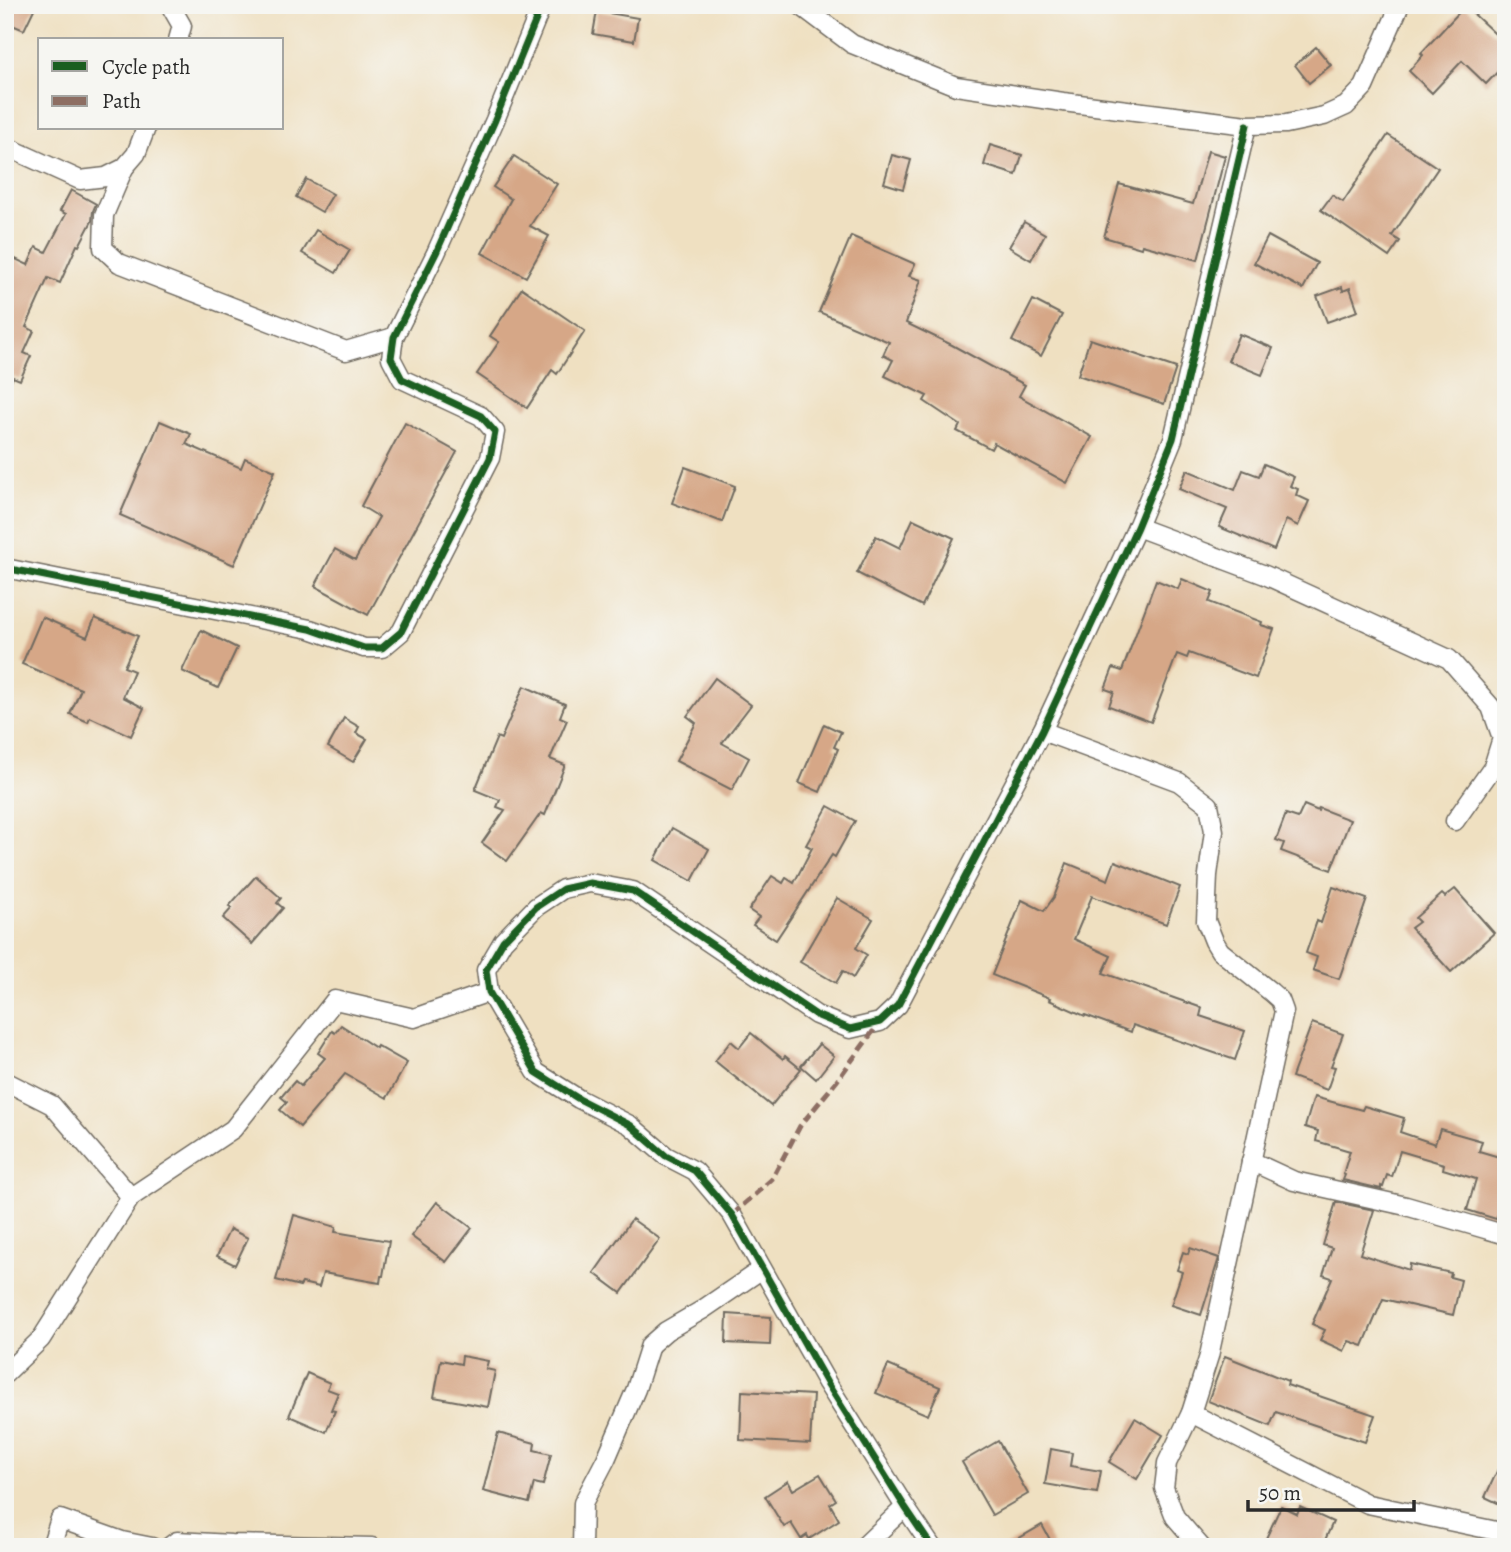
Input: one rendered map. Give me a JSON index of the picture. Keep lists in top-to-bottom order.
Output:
{
  "legend": ["Cycle path", "Path"],
  "scale_bar": "50 m"
}
